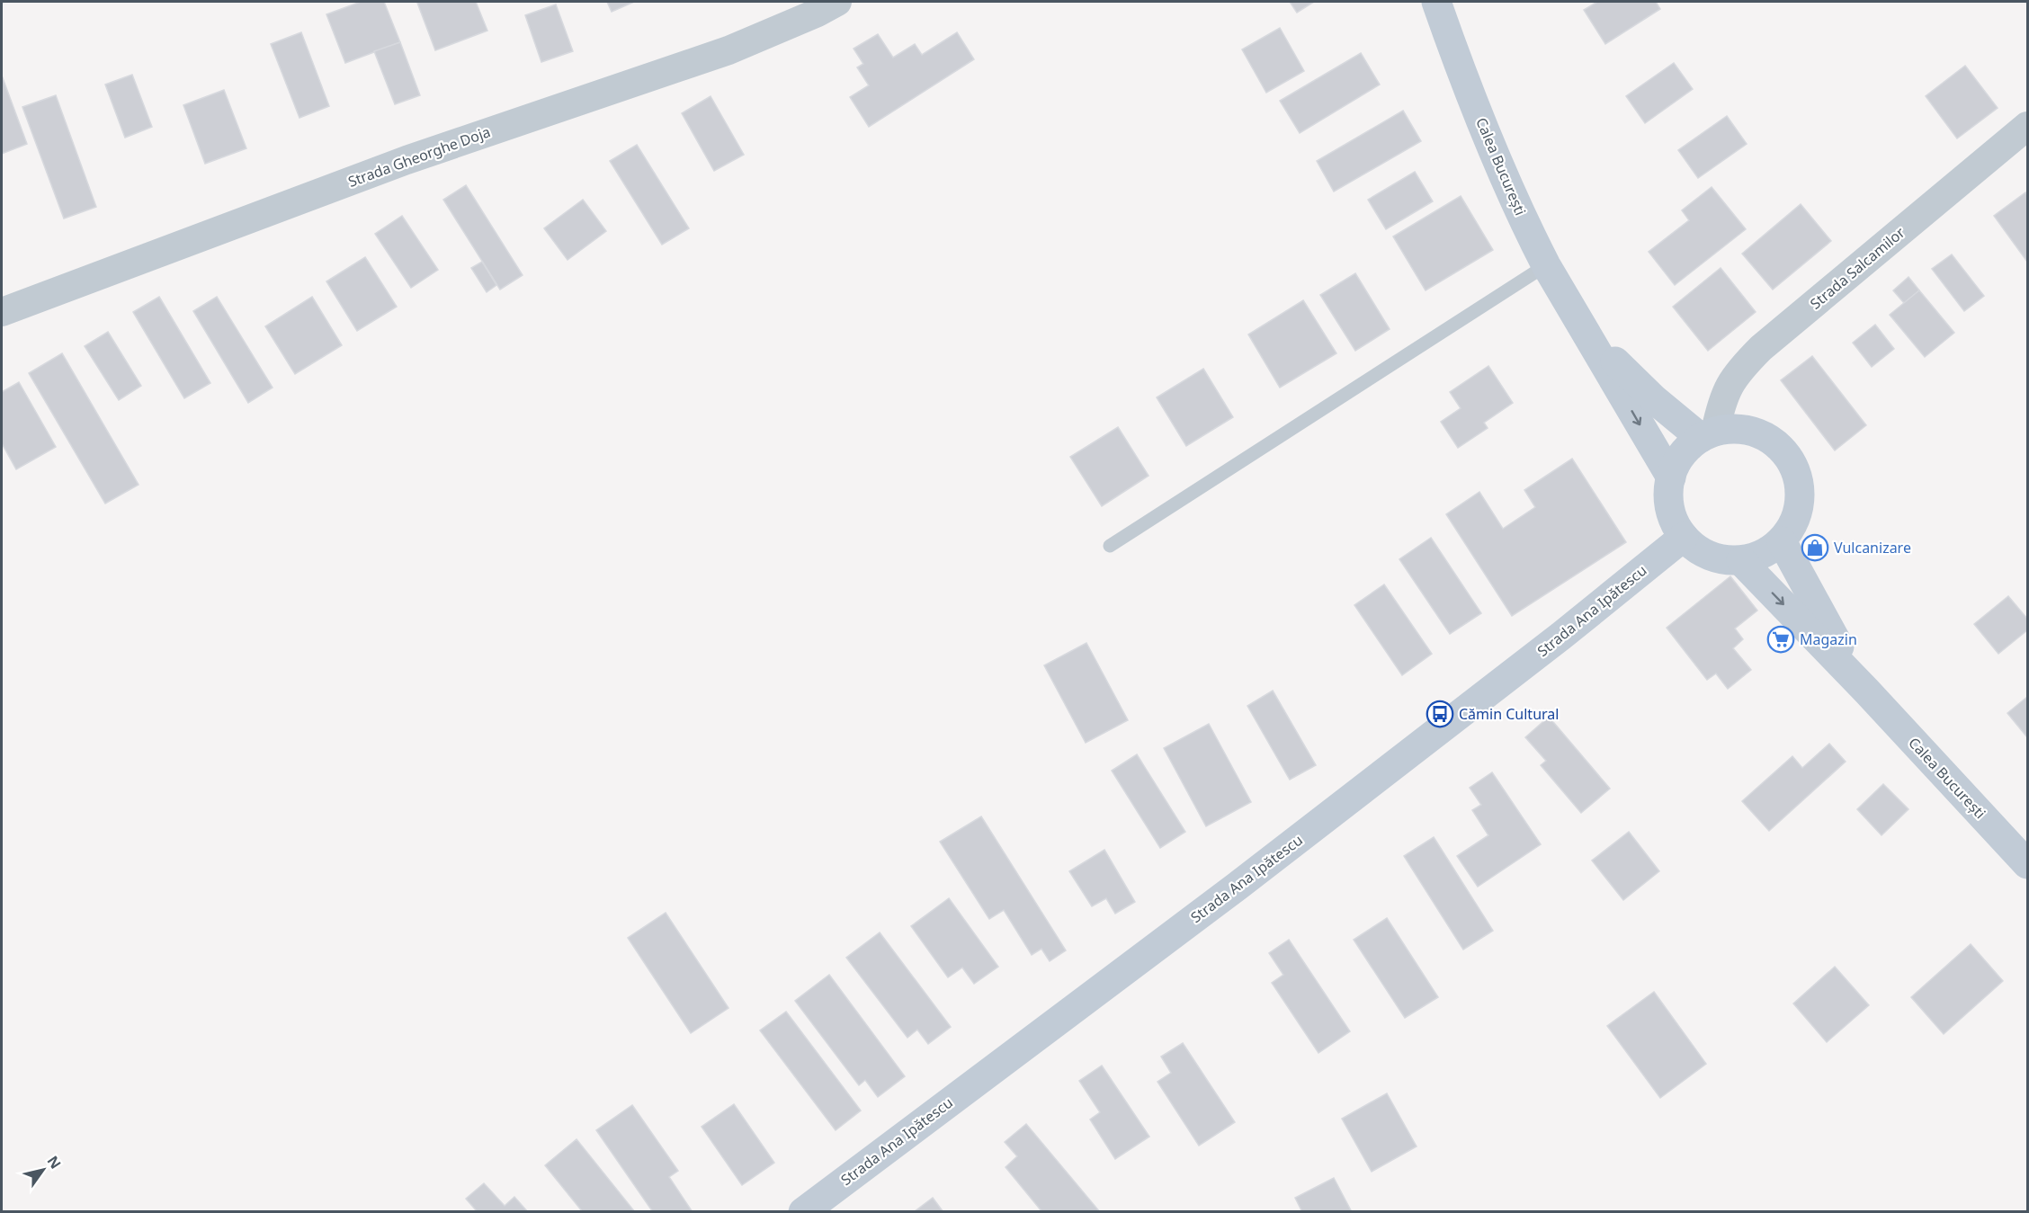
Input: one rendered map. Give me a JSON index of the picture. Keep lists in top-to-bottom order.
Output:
{
  "streets": {
    "main road": ["Calea București", "Strada Ana Ipătescu"],
    "street": ["Strada Gheorghe Doja", "Strada Salcamilor"]
  },
  "crossings": [
    ["Calea București", "Strada Salcamilor"],
    ["Calea București", "Strada Ana Ipătescu"],
    ["Strada Salcamilor", "Strada Ana Ipătescu"]
  ],
  "places": {
    "shop": ["Vulcanizare"],
    "supermarket": ["Magazin"],
    "bus stop": ["Cămin Cultural"]
  },
  "north": "top right"
}
